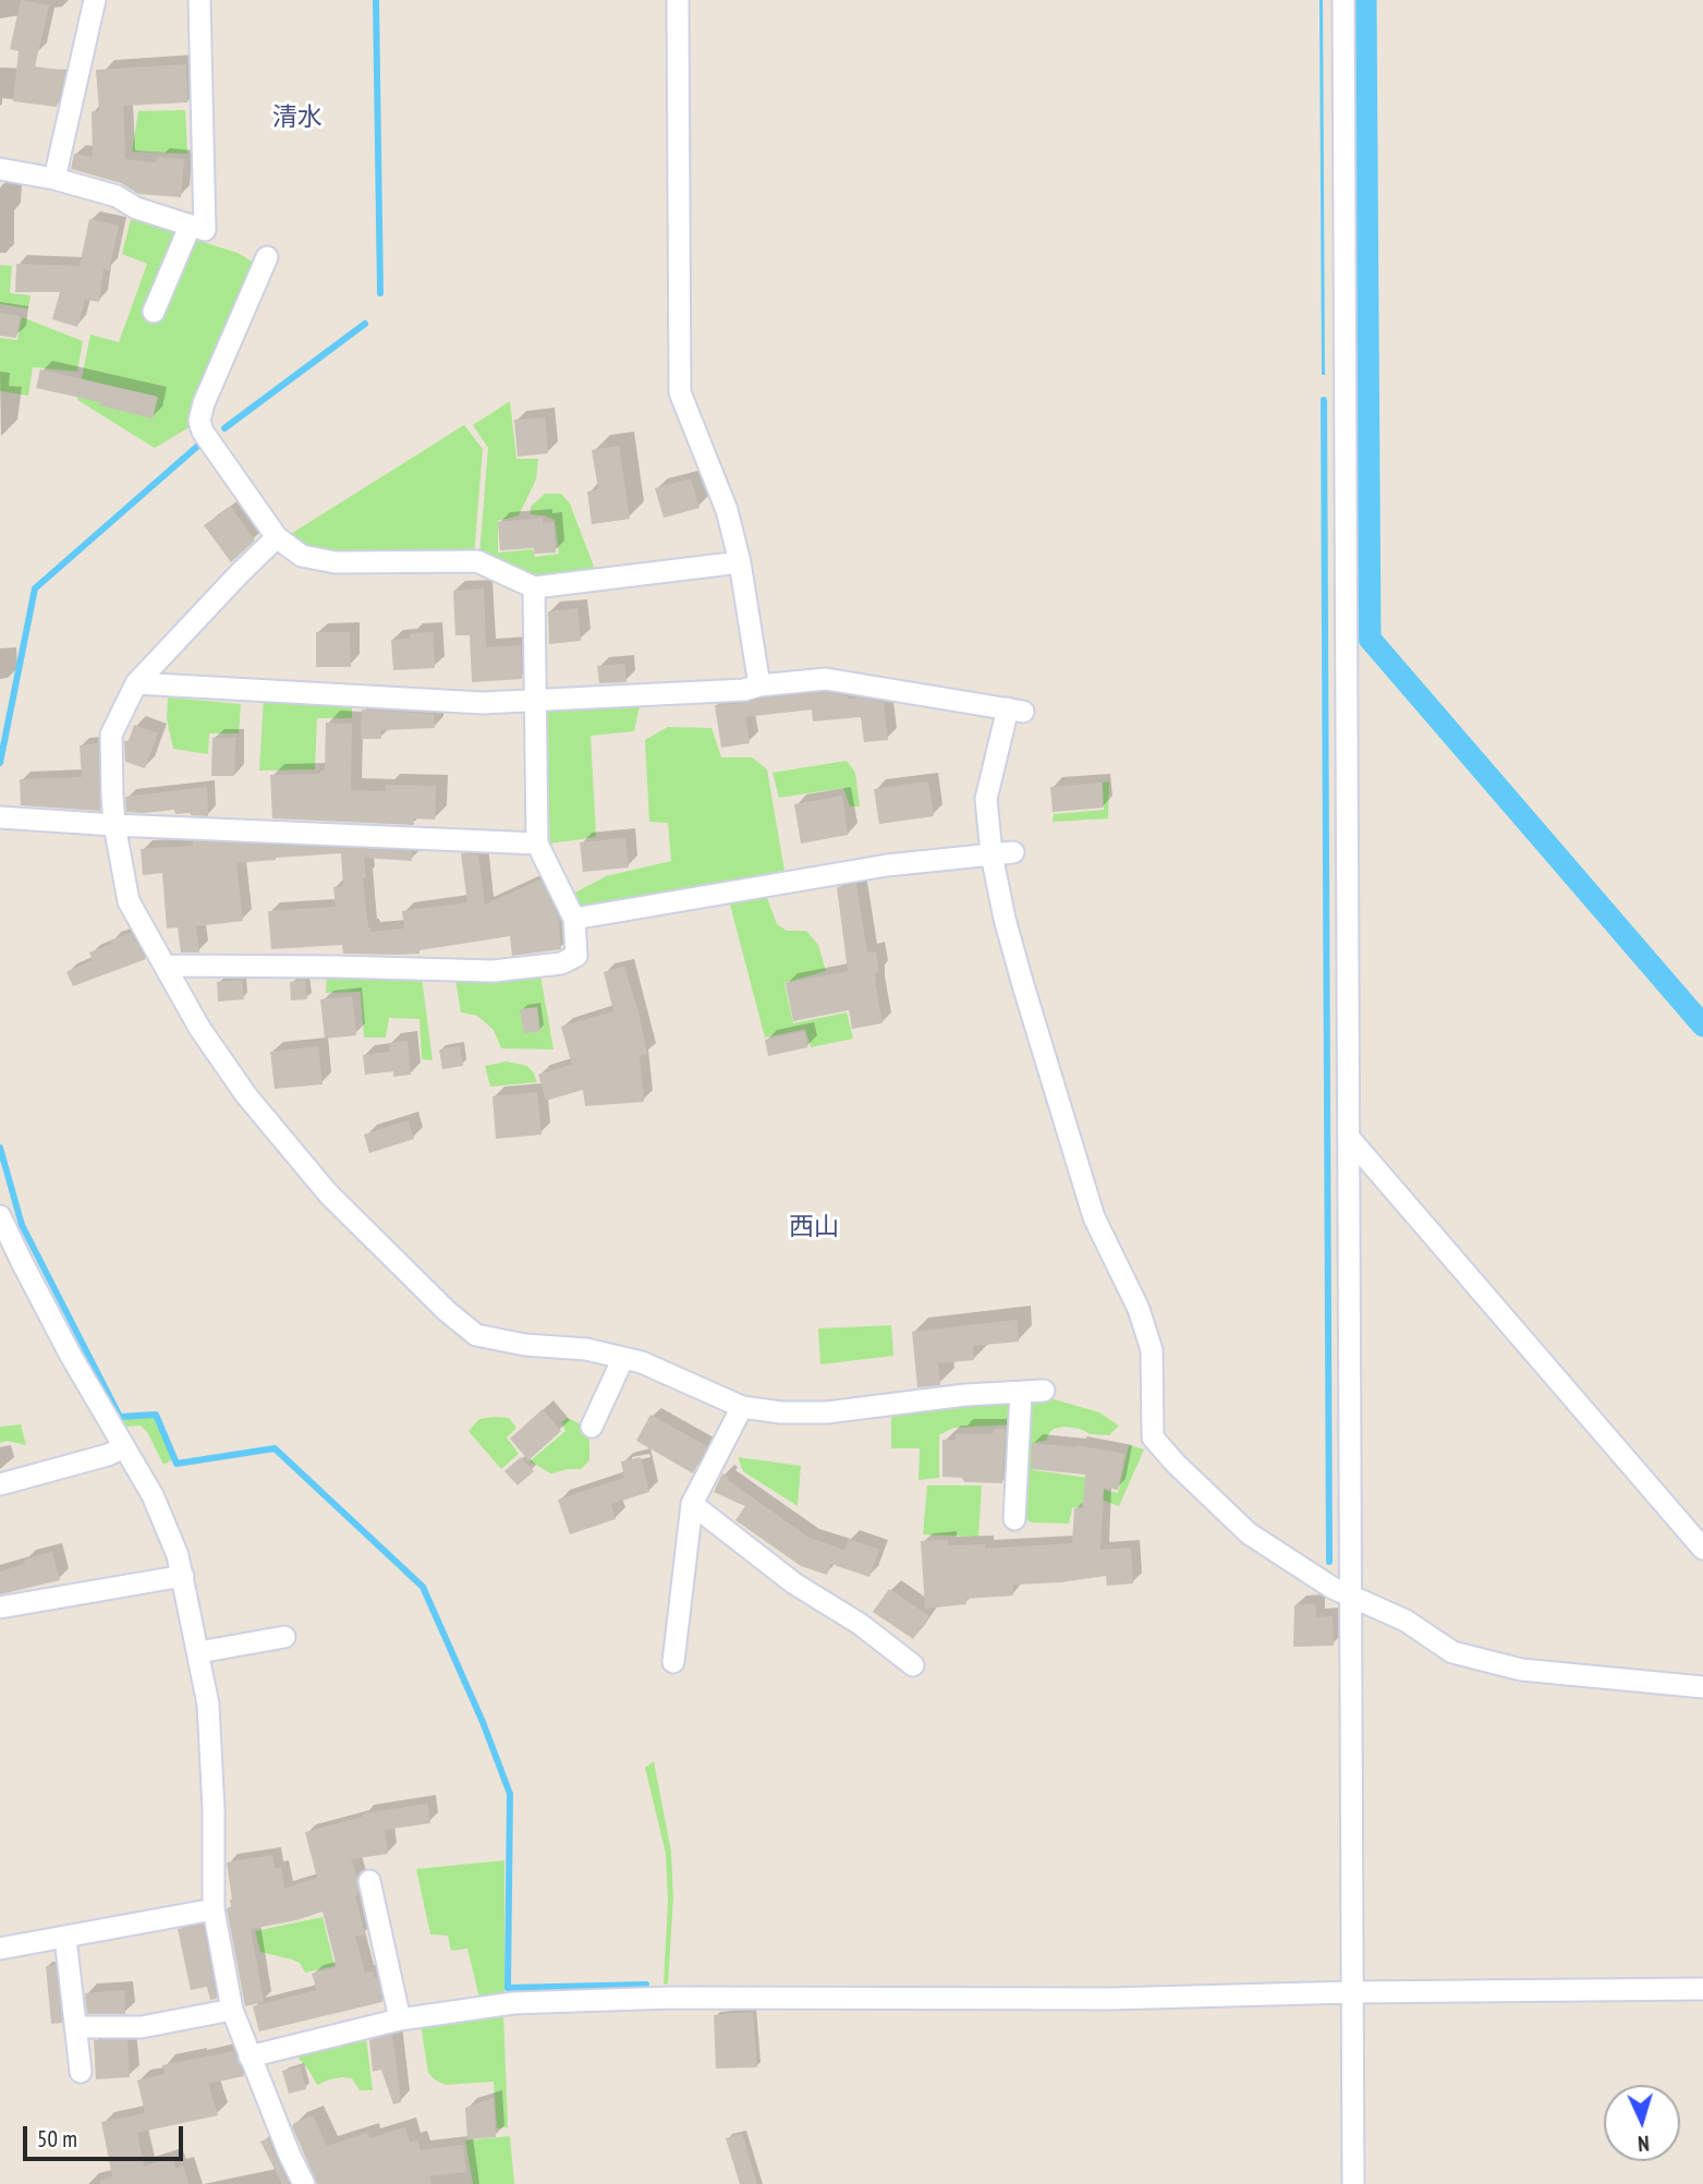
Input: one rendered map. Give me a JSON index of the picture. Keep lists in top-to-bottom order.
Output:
{
  "districts": ["清水", "西山"],
  "scale_bar": "50 m",
  "north": "bottom"
}
